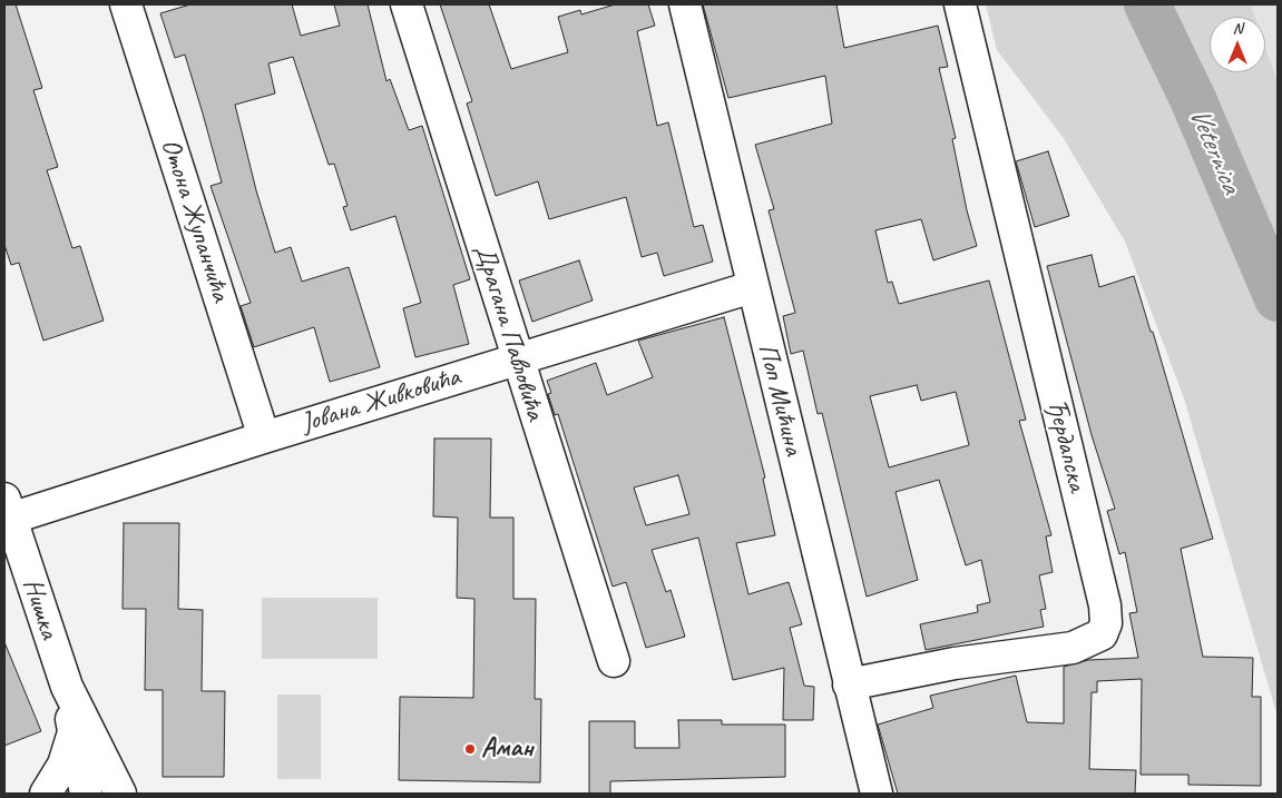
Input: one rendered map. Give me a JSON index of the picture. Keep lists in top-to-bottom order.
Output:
{
  "streets": {
    "street": [
      "Отона Жупанчића",
      "Драгана Павловића",
      "Поп Мићина",
      "Јована Живковића",
      "Ђердапска",
      "Нишка"
    ]
  },
  "crossings": [
    ["Отона Жупанчића", "Јована Живковића"],
    ["Драгана Павловића", "Јована Живковића"],
    ["Поп Мићина", "Јована Живковића"],
    ["Поп Мићина", "Ђердапска"],
    ["Јована Живковића", "Нишка"]
  ],
  "water": ["Veternica"],
  "places": ["Аман"],
  "north": "top"
}
